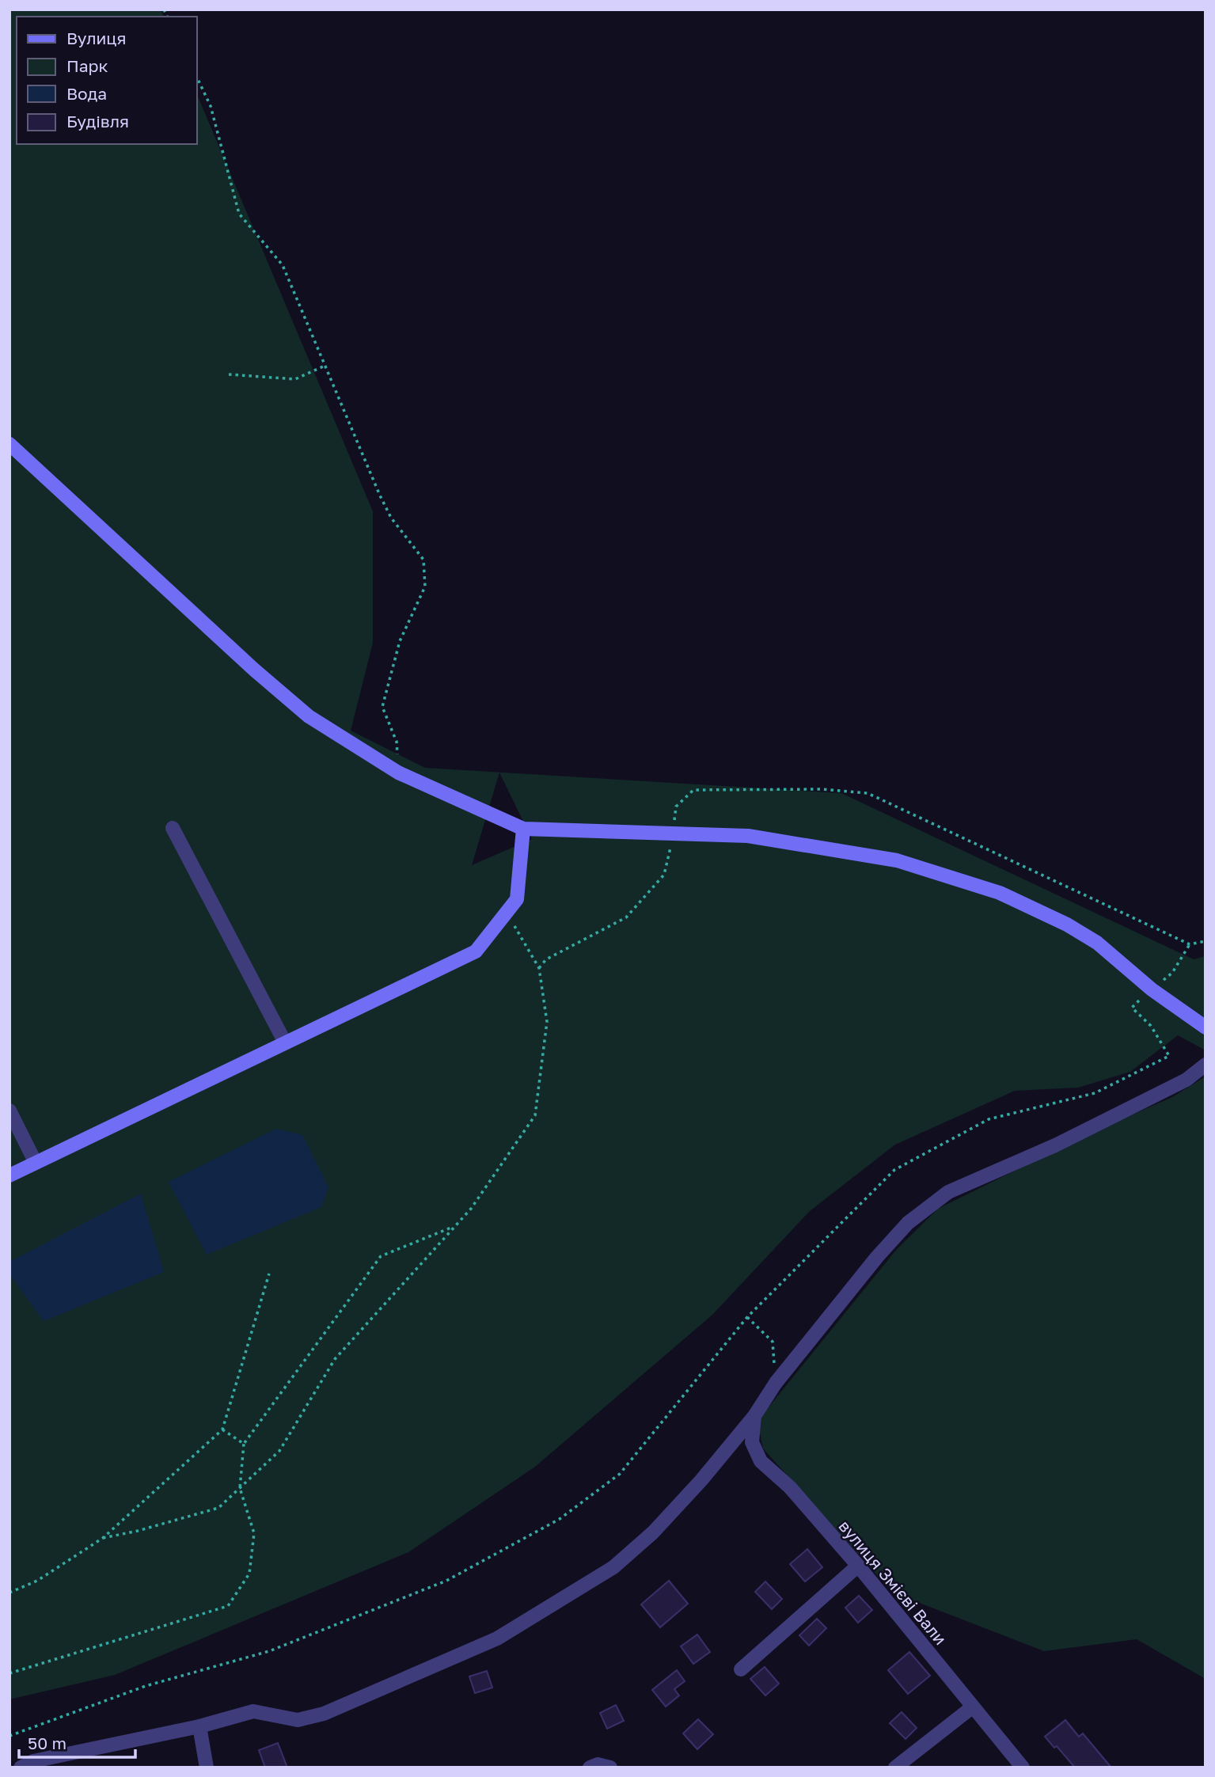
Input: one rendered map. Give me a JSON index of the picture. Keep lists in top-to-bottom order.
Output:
{
  "streets": {
    "street": ["вулиця Змієві Вали"]
  },
  "legend": [
    "Вулиця",
    "Парк",
    "Вода",
    "Будівля"
  ],
  "scale_bar": "50 m"
}
